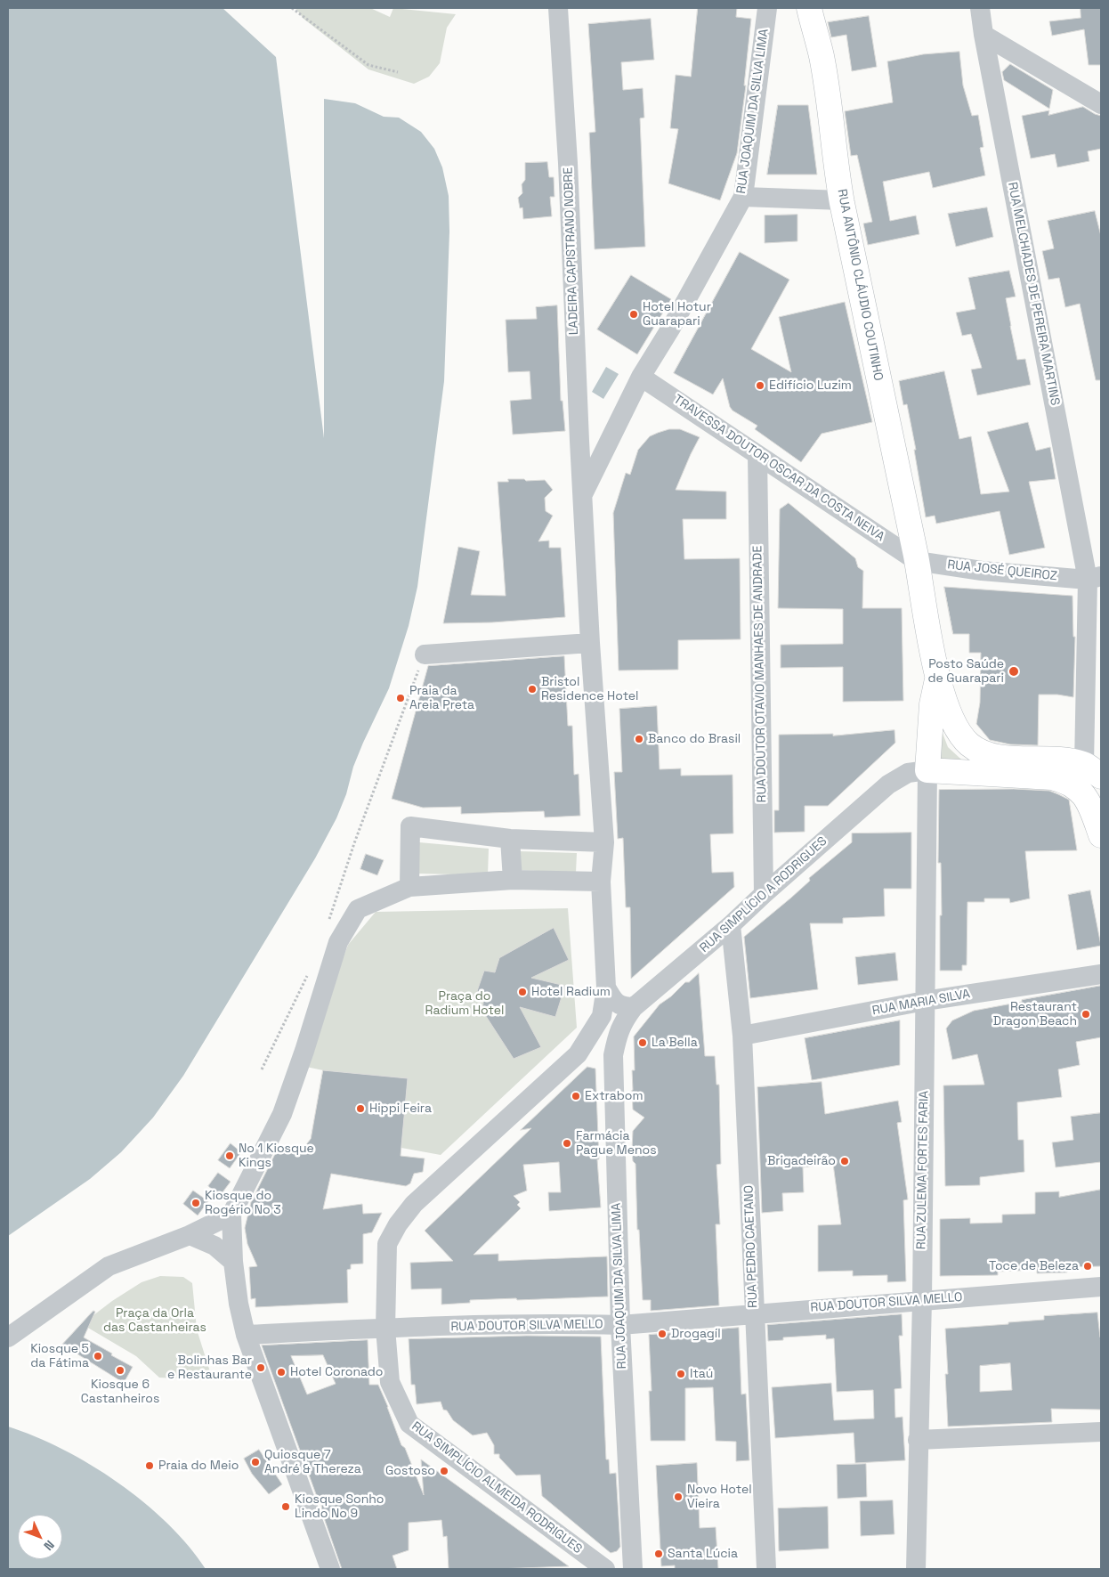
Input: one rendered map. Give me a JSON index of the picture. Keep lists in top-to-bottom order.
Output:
{
  "streets": {
    "main road": ["RUA ANTÔNIO CLÁUDIO COUTINHO"],
    "street": [
      "RUA JOAQUIM DA SILVA LIMA",
      "LADEIRA CAPISTRANO NOBRE",
      "RUA MELCHIADES DE PEREIRA MARTINS",
      "TRAVESSA DOUTOR OSCAR DA COSTA NEIVA",
      "RUA JOSÉ QUEIROZ",
      "RUA DOUTOR OTAVIO MANHAES DE ANDRADE",
      "RUA SIMPLÍCIO A RODRIGUES",
      "RUA MARIA SILVA",
      "RUA ZULEMA FORTES FARIA",
      "RUA PEDRO CAETANO",
      "RUA DOUTOR SILVA MELLO",
      "RUA SIMPLÍCIO ALMEIDA RODRIGUES"
    ]
  },
  "crossings": [
    ["RUA JOAQUIM DA SILVA LIMA", "LADEIRA CAPISTRANO NOBRE"],
    ["RUA JOAQUIM DA SILVA LIMA", "TRAVESSA DOUTOR OSCAR DA COSTA NEIVA"],
    ["RUA JOAQUIM DA SILVA LIMA", "RUA SIMPLÍCIO A RODRIGUES"],
    ["RUA JOAQUIM DA SILVA LIMA", "RUA DOUTOR SILVA MELLO"],
    ["RUA JOAQUIM DA SILVA LIMA", "RUA SIMPLÍCIO ALMEIDA RODRIGUES"],
    ["RUA ANTÔNIO CLÁUDIO COUTINHO", "TRAVESSA DOUTOR OSCAR DA COSTA NEIVA"],
    ["RUA ANTÔNIO CLÁUDIO COUTINHO", "RUA JOSÉ QUEIROZ"],
    ["RUA MELCHIADES DE PEREIRA MARTINS", "RUA JOSÉ QUEIROZ"],
    ["TRAVESSA DOUTOR OSCAR DA COSTA NEIVA", "RUA JOSÉ QUEIROZ"],
    ["TRAVESSA DOUTOR OSCAR DA COSTA NEIVA", "RUA DOUTOR OTAVIO MANHAES DE ANDRADE"],
    ["RUA DOUTOR OTAVIO MANHAES DE ANDRADE", "RUA SIMPLÍCIO A RODRIGUES"],
    ["RUA SIMPLÍCIO A RODRIGUES", "RUA ZULEMA FORTES FARIA"],
    ["RUA SIMPLÍCIO A RODRIGUES", "RUA PEDRO CAETANO"],
    ["RUA MARIA SILVA", "RUA ZULEMA FORTES FARIA"],
    ["RUA MARIA SILVA", "RUA PEDRO CAETANO"],
    ["RUA ZULEMA FORTES FARIA", "RUA DOUTOR SILVA MELLO"],
    ["RUA PEDRO CAETANO", "RUA DOUTOR SILVA MELLO"],
    ["RUA DOUTOR SILVA MELLO", "RUA SIMPLÍCIO ALMEIDA RODRIGUES"]
  ],
  "parks": ["Praça do Radium Hotel", "Praça da Orla das Castanheiras"],
  "places": [
    "Hotel Hotur Guarapari",
    "Edifício Luzim",
    "Posto Saúde de Guarapari",
    "Bristol Residence Hotel",
    "Praia da Areia Preta",
    "Banco do Brasil",
    "Hotel Radium",
    "Restaurant Dragon Beach",
    "La Bella",
    "Extrabom",
    "Hippi Feira",
    "Farmácia Pague Menos",
    "No 1 Kiosque Kings",
    "Brigadeirão",
    "Kiosque do Rogério No 3",
    "Toce de Beleza",
    "Drogagíl",
    "Kiosque 5 da Fátima",
    "Bolinhas Bar e Restaurante",
    "Kiosque 6 Castanheiros",
    "Hotel Coronado",
    "Itaú",
    "Quiosque 7 André & Thereza",
    "Praia do Meio",
    "Gostoso",
    "Novo Hotel Vieira",
    "Kiosque Sonho Lindo No 9",
    "Santa Lúcia"
  ],
  "north": "bottom right"
}
